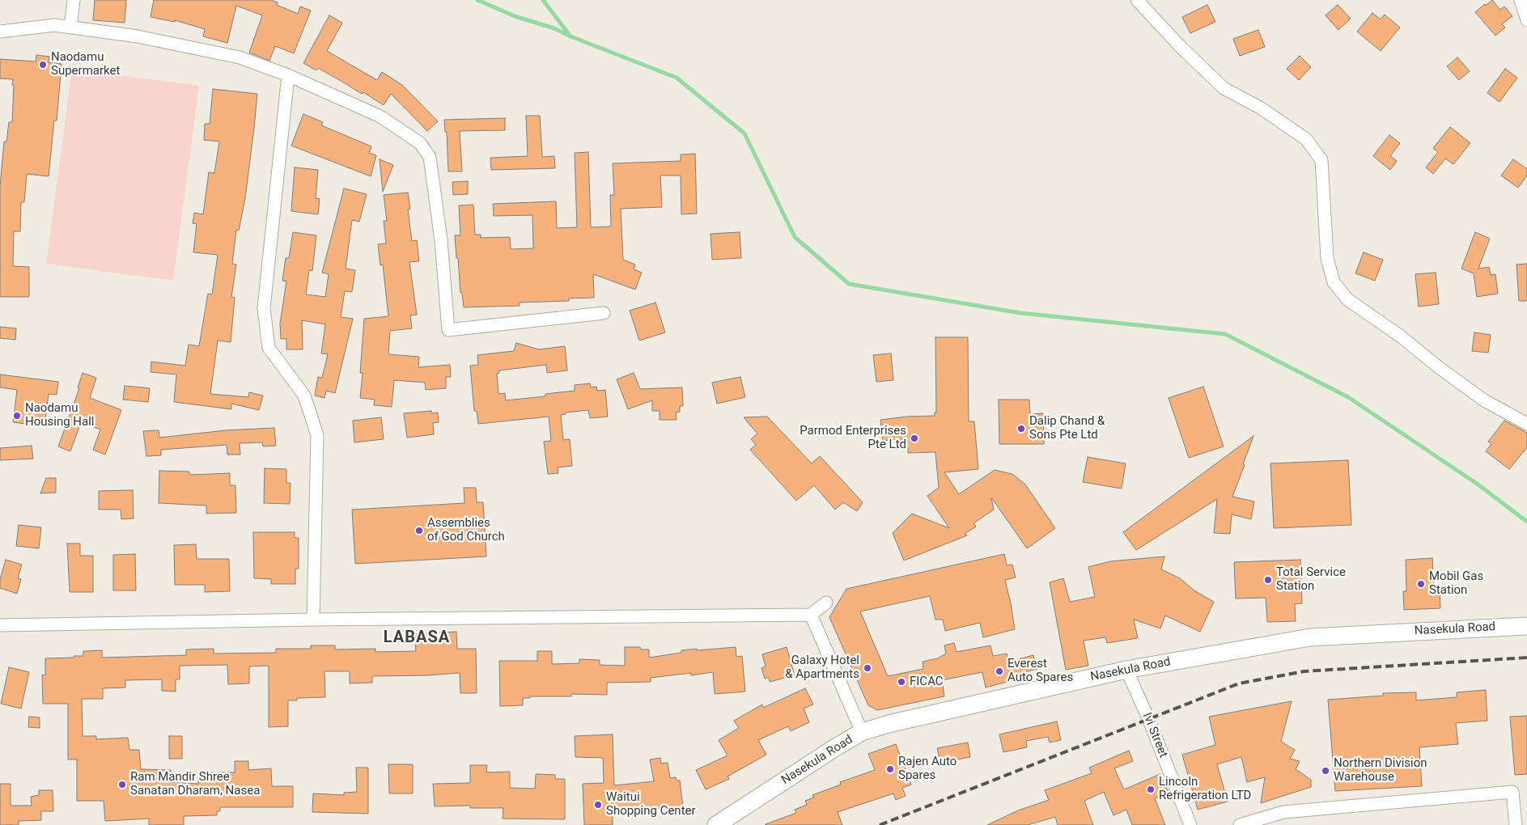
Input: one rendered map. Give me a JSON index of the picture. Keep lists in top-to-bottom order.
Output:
{
  "streets": {
    "main road": ["Nasekula Road"],
    "street": ["Ivi Street"]
  },
  "crossings": [
    ["Nasekula Road", "Ivi Street"]
  ],
  "districts": ["LABASA"],
  "places": [
    "Naodamu Supermarket",
    "Naodamu Housing Hall",
    "Dalip Chand & Sons Pte Ltd",
    "Parmod Enterprises Pte Ltd",
    "Assemblies of God Church",
    "Total Service Station",
    "Mobil Gas Station",
    "Galaxy Hotel & Apartments",
    "Everest Auto Spares",
    "FICAC",
    "Rajen Auto Spares",
    "Northern Division Warehouse",
    "Ram Mandir Shree Sanatan Dharam, Nasea",
    "Lincoln Refrigeration LTD",
    "Waitui Shopping Center"
  ]
}
